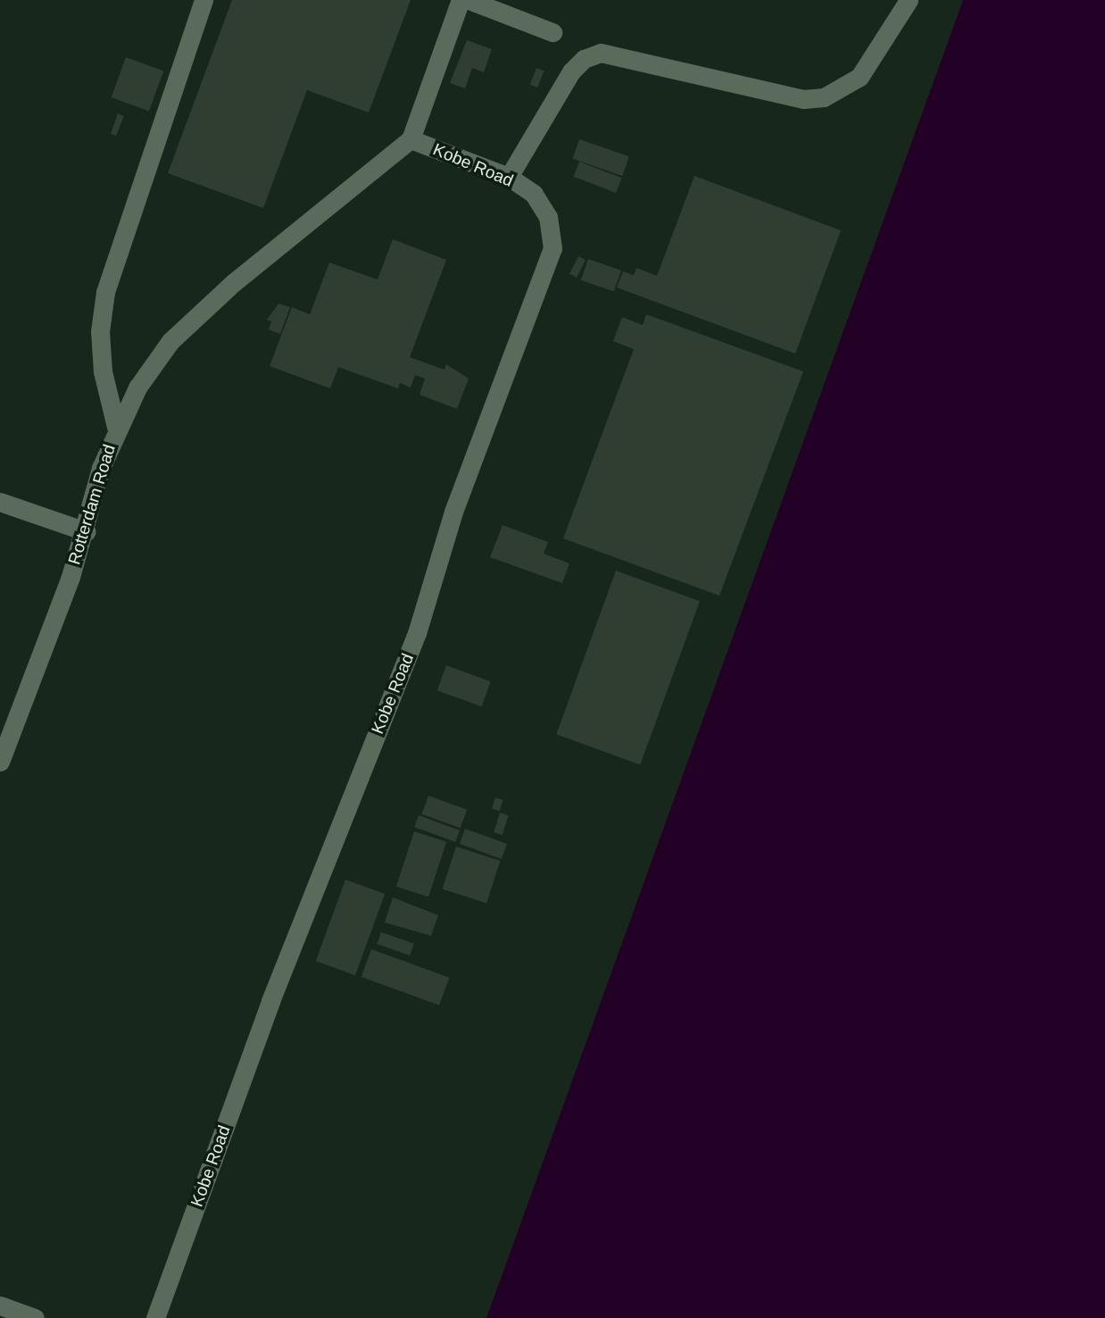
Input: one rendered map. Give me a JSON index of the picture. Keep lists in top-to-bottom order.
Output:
{
  "streets": {
    "lane": ["Kobe Road", "Rotterdam Road"]
  },
  "crossings": [
    ["Kobe Road", "Rotterdam Road"]
  ]
}
